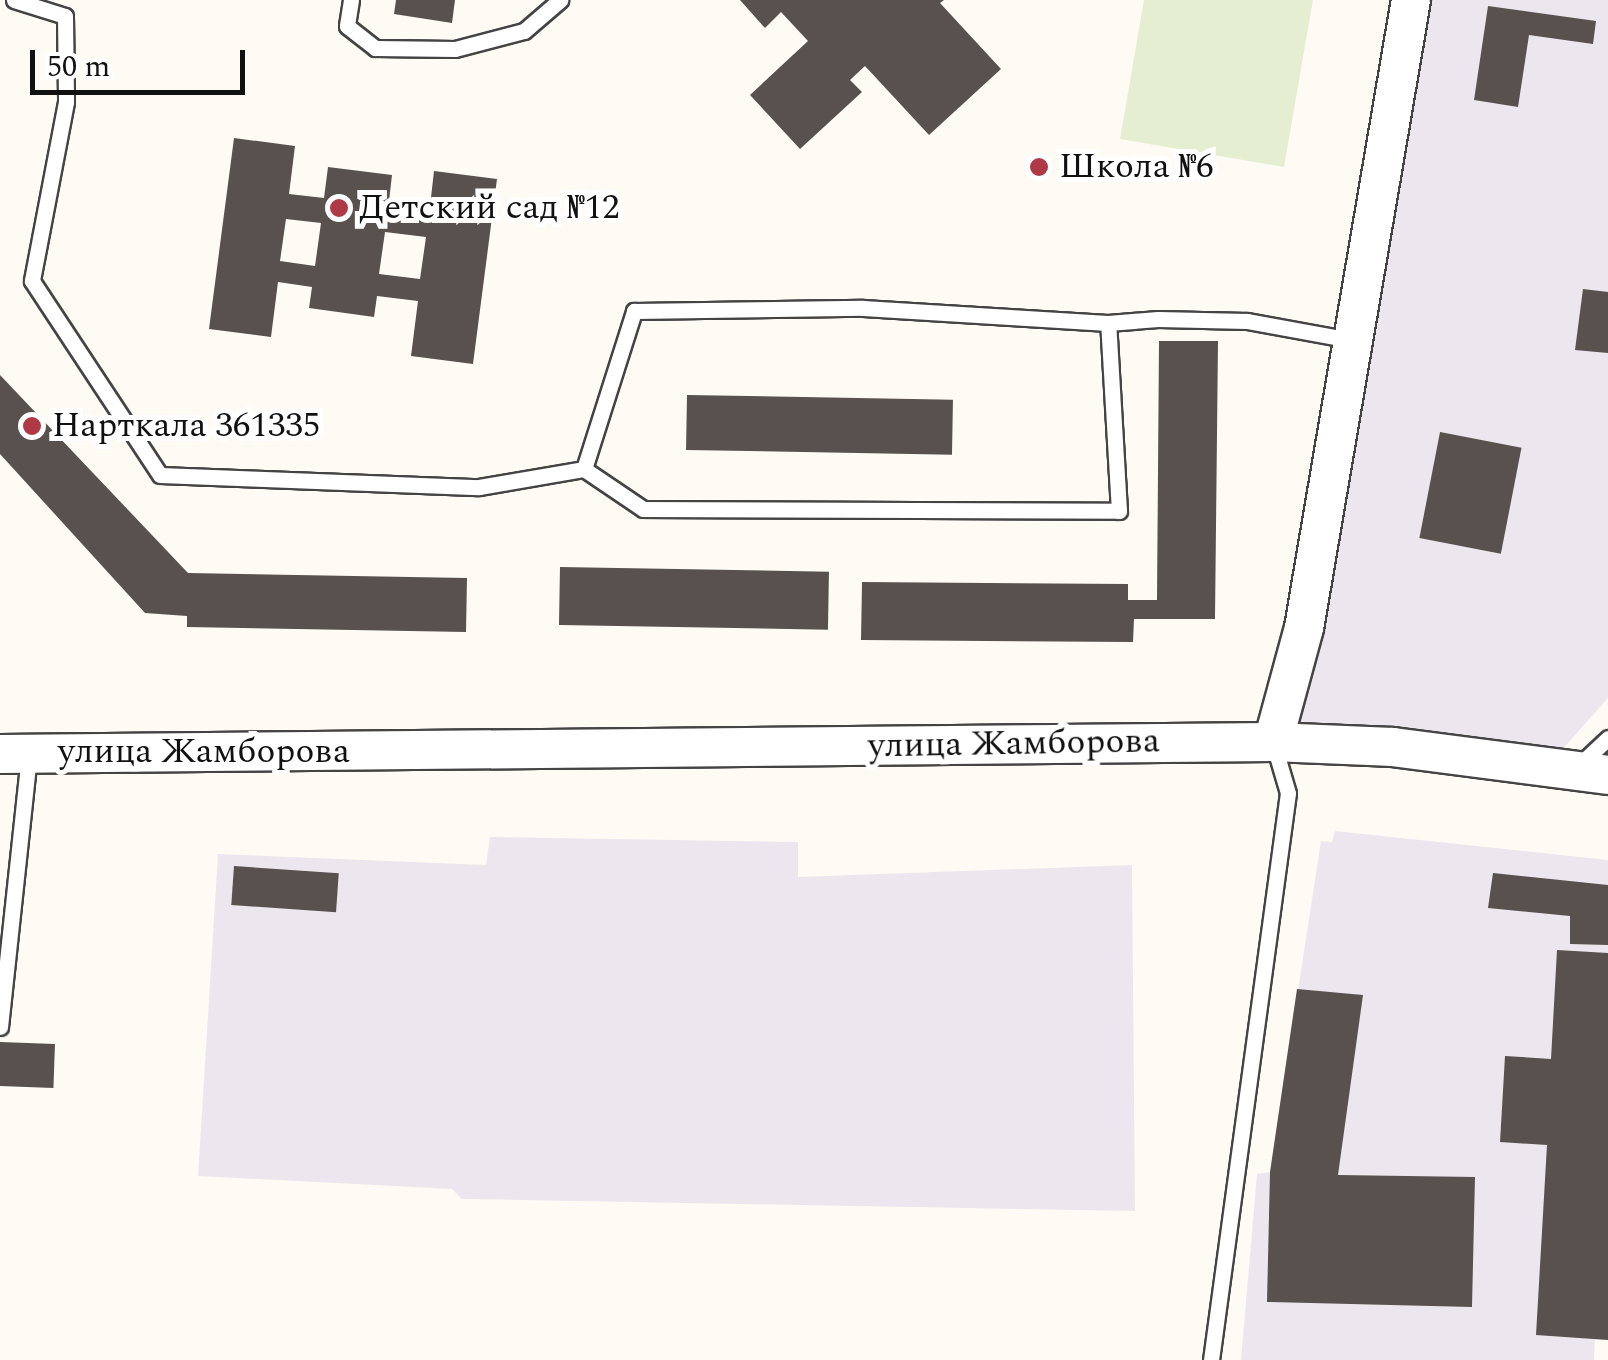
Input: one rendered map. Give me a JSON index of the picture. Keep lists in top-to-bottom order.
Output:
{
  "streets": {
    "street": ["улица Жамборова"]
  },
  "places": ["Школа №6", "Детский сад №12", "Нарткала 361335"],
  "scale_bar": "50 m"
}
